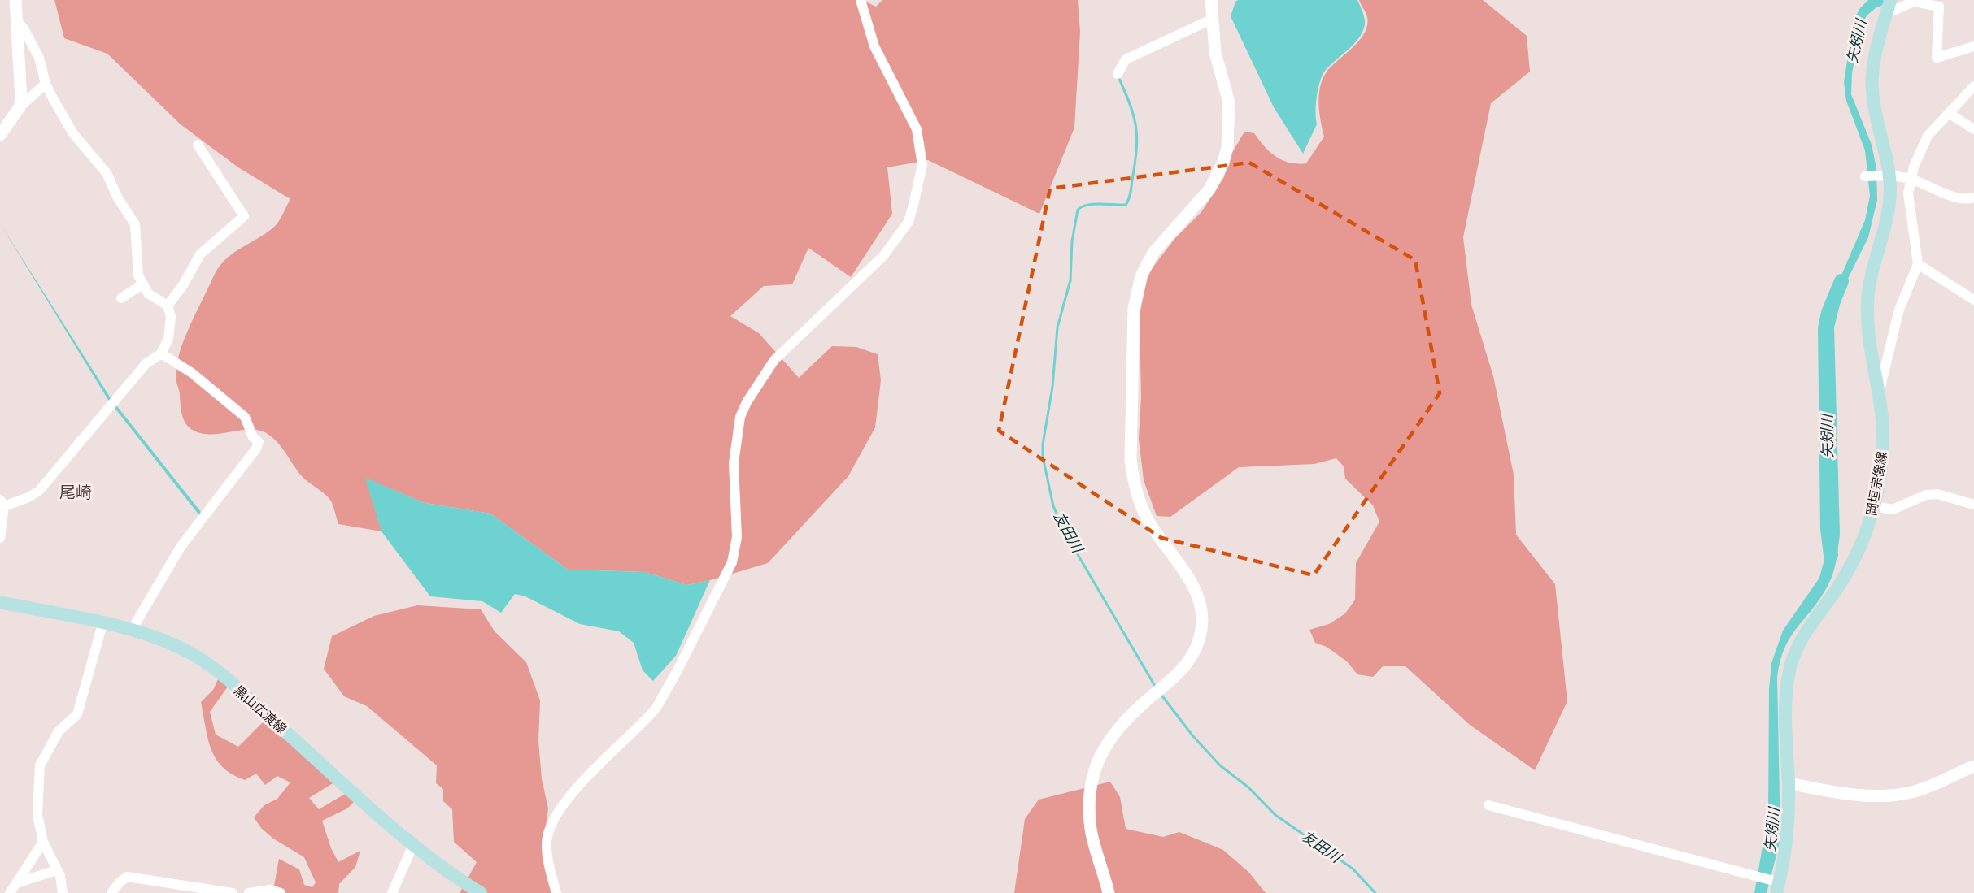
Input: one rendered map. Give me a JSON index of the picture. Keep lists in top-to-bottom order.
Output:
{
  "streets": {
    "main road": ["岡垣宗像線", "黒山広渡線"]
  },
  "districts": ["尾崎"],
  "water": ["矢矧川", "友田川"]
}
